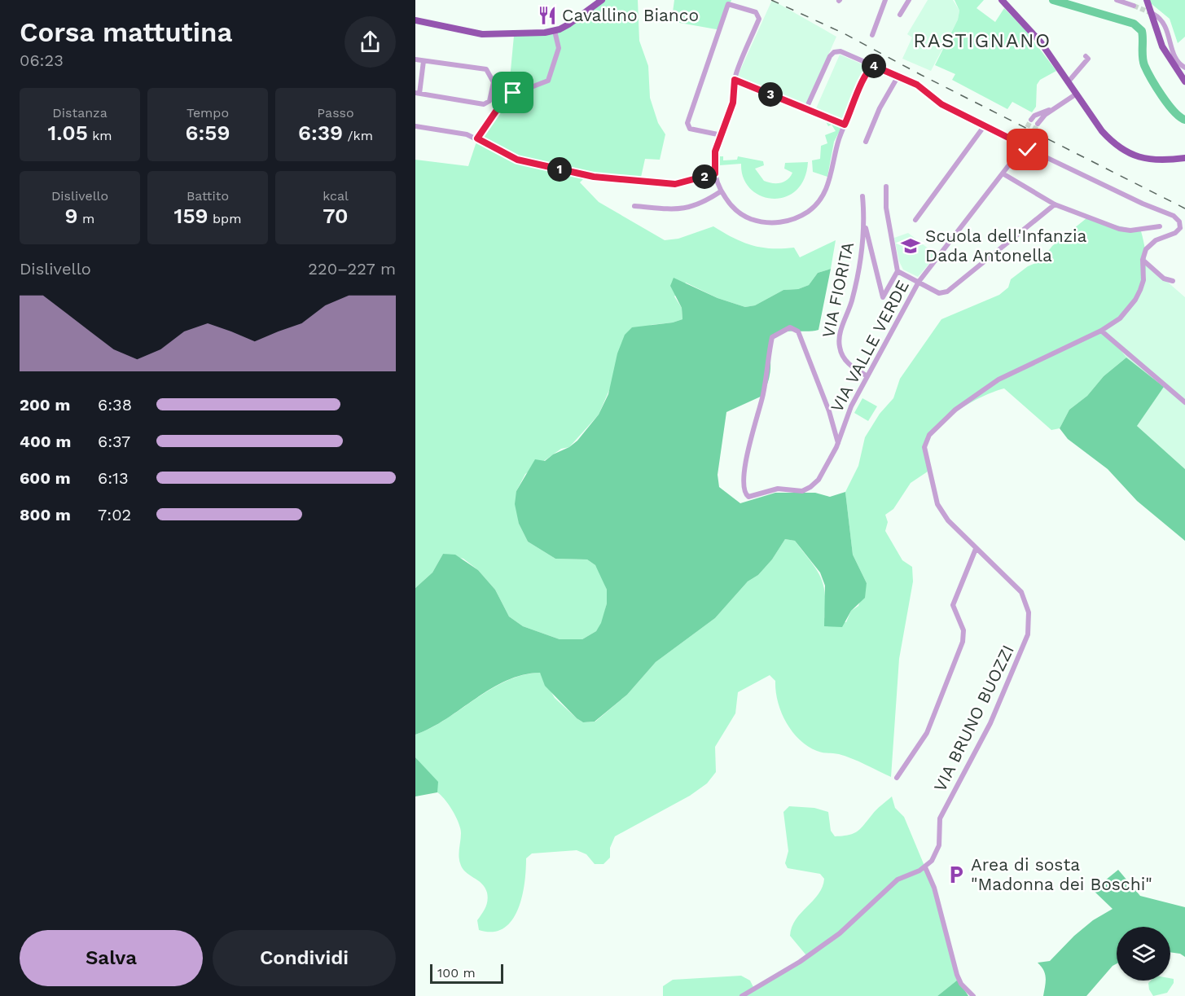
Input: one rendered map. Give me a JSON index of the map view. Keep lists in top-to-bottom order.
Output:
{
  "streets": {
    "street": ["VIA FIORITA", "VIA VALLE VERDE", "VIA BRUNO BUOZZI"]
  },
  "crossings": [
    ["VIA FIORITA", "VIA VALLE VERDE"]
  ],
  "districts": ["RASTIGNANO"],
  "places": {
    "restaurant": ["Cavallino Bianco"],
    "school or university": ["Scuola dell'Infanzia Dada Antonella"],
    "parking": ["Area di sosta \"Madonna dei Boschi\""]
  },
  "scale_bar": "100 m",
  "page": {
    "heading": ["Corsa mattutina", "06:23"],
    "pins": [
      "4",
      "3",
      "1",
      "2"
    ],
    "stats": [
      ["Distanza", "1.05 km"],
      ["Tempo", "6:59"],
      ["Passo", "6:39 /km"],
      ["Dislivello", "9 m"],
      ["Battito", "159 bpm"],
      ["kcal", "70"]
    ],
    "chart": ["Dislivello", "220–227 m"],
    "list": [
      {
        "name": "200 m",
        "note": "6:38"
      },
      {
        "name": "400 m",
        "note": "6:37"
      },
      {
        "name": "600 m",
        "note": "6:13"
      },
      {
        "name": "800 m",
        "note": "7:02"
      }
    ],
    "buttons": ["Salva", "Condividi"],
    "scale": "100 m"
  }
}
